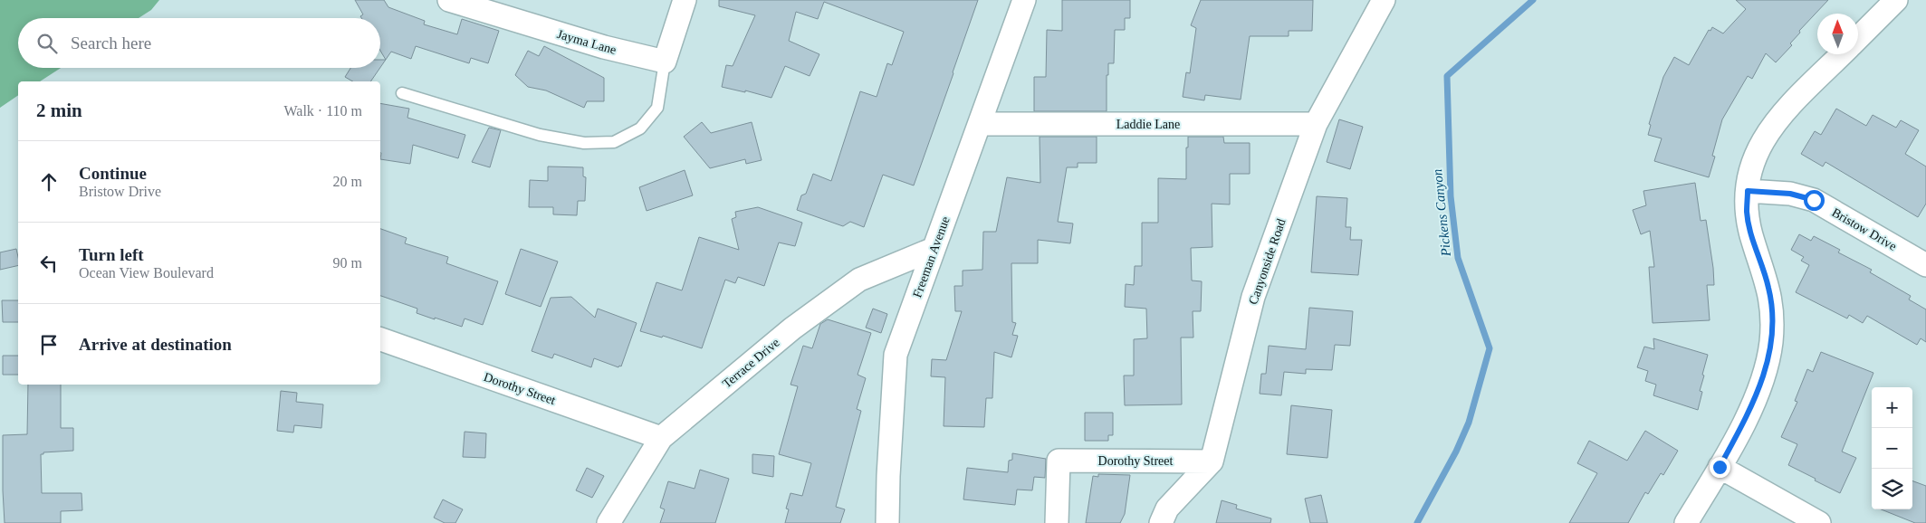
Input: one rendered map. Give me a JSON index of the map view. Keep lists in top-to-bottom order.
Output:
{
  "streets": {
    "street": [
      "Jayma Lane",
      "Laddie Lane",
      "Bristow Drive",
      "Freeman Avenue",
      "Canyonside Road",
      "Terrace Drive",
      "Dorothy Street"
    ]
  },
  "crossings": [
    ["Laddie Lane", "Freeman Avenue"],
    ["Laddie Lane", "Canyonside Road"],
    ["Freeman Avenue", "Terrace Drive"],
    ["Canyonside Road", "Dorothy Street"],
    ["Terrace Drive", "Dorothy Street"]
  ],
  "water": ["Pickens Canyon"],
  "north": "top",
  "page": {
    "search": "Search here",
    "heading": ["2 min", "Walk · 110 m"],
    "list": [
      ["Continue", "Bristow Drive", "20 m"],
      ["Turn left", "Ocean View Boulevard", "90 m"],
      "Arrive at destination"
    ],
    "map_buttons": ["+", "−"]
  }
}
